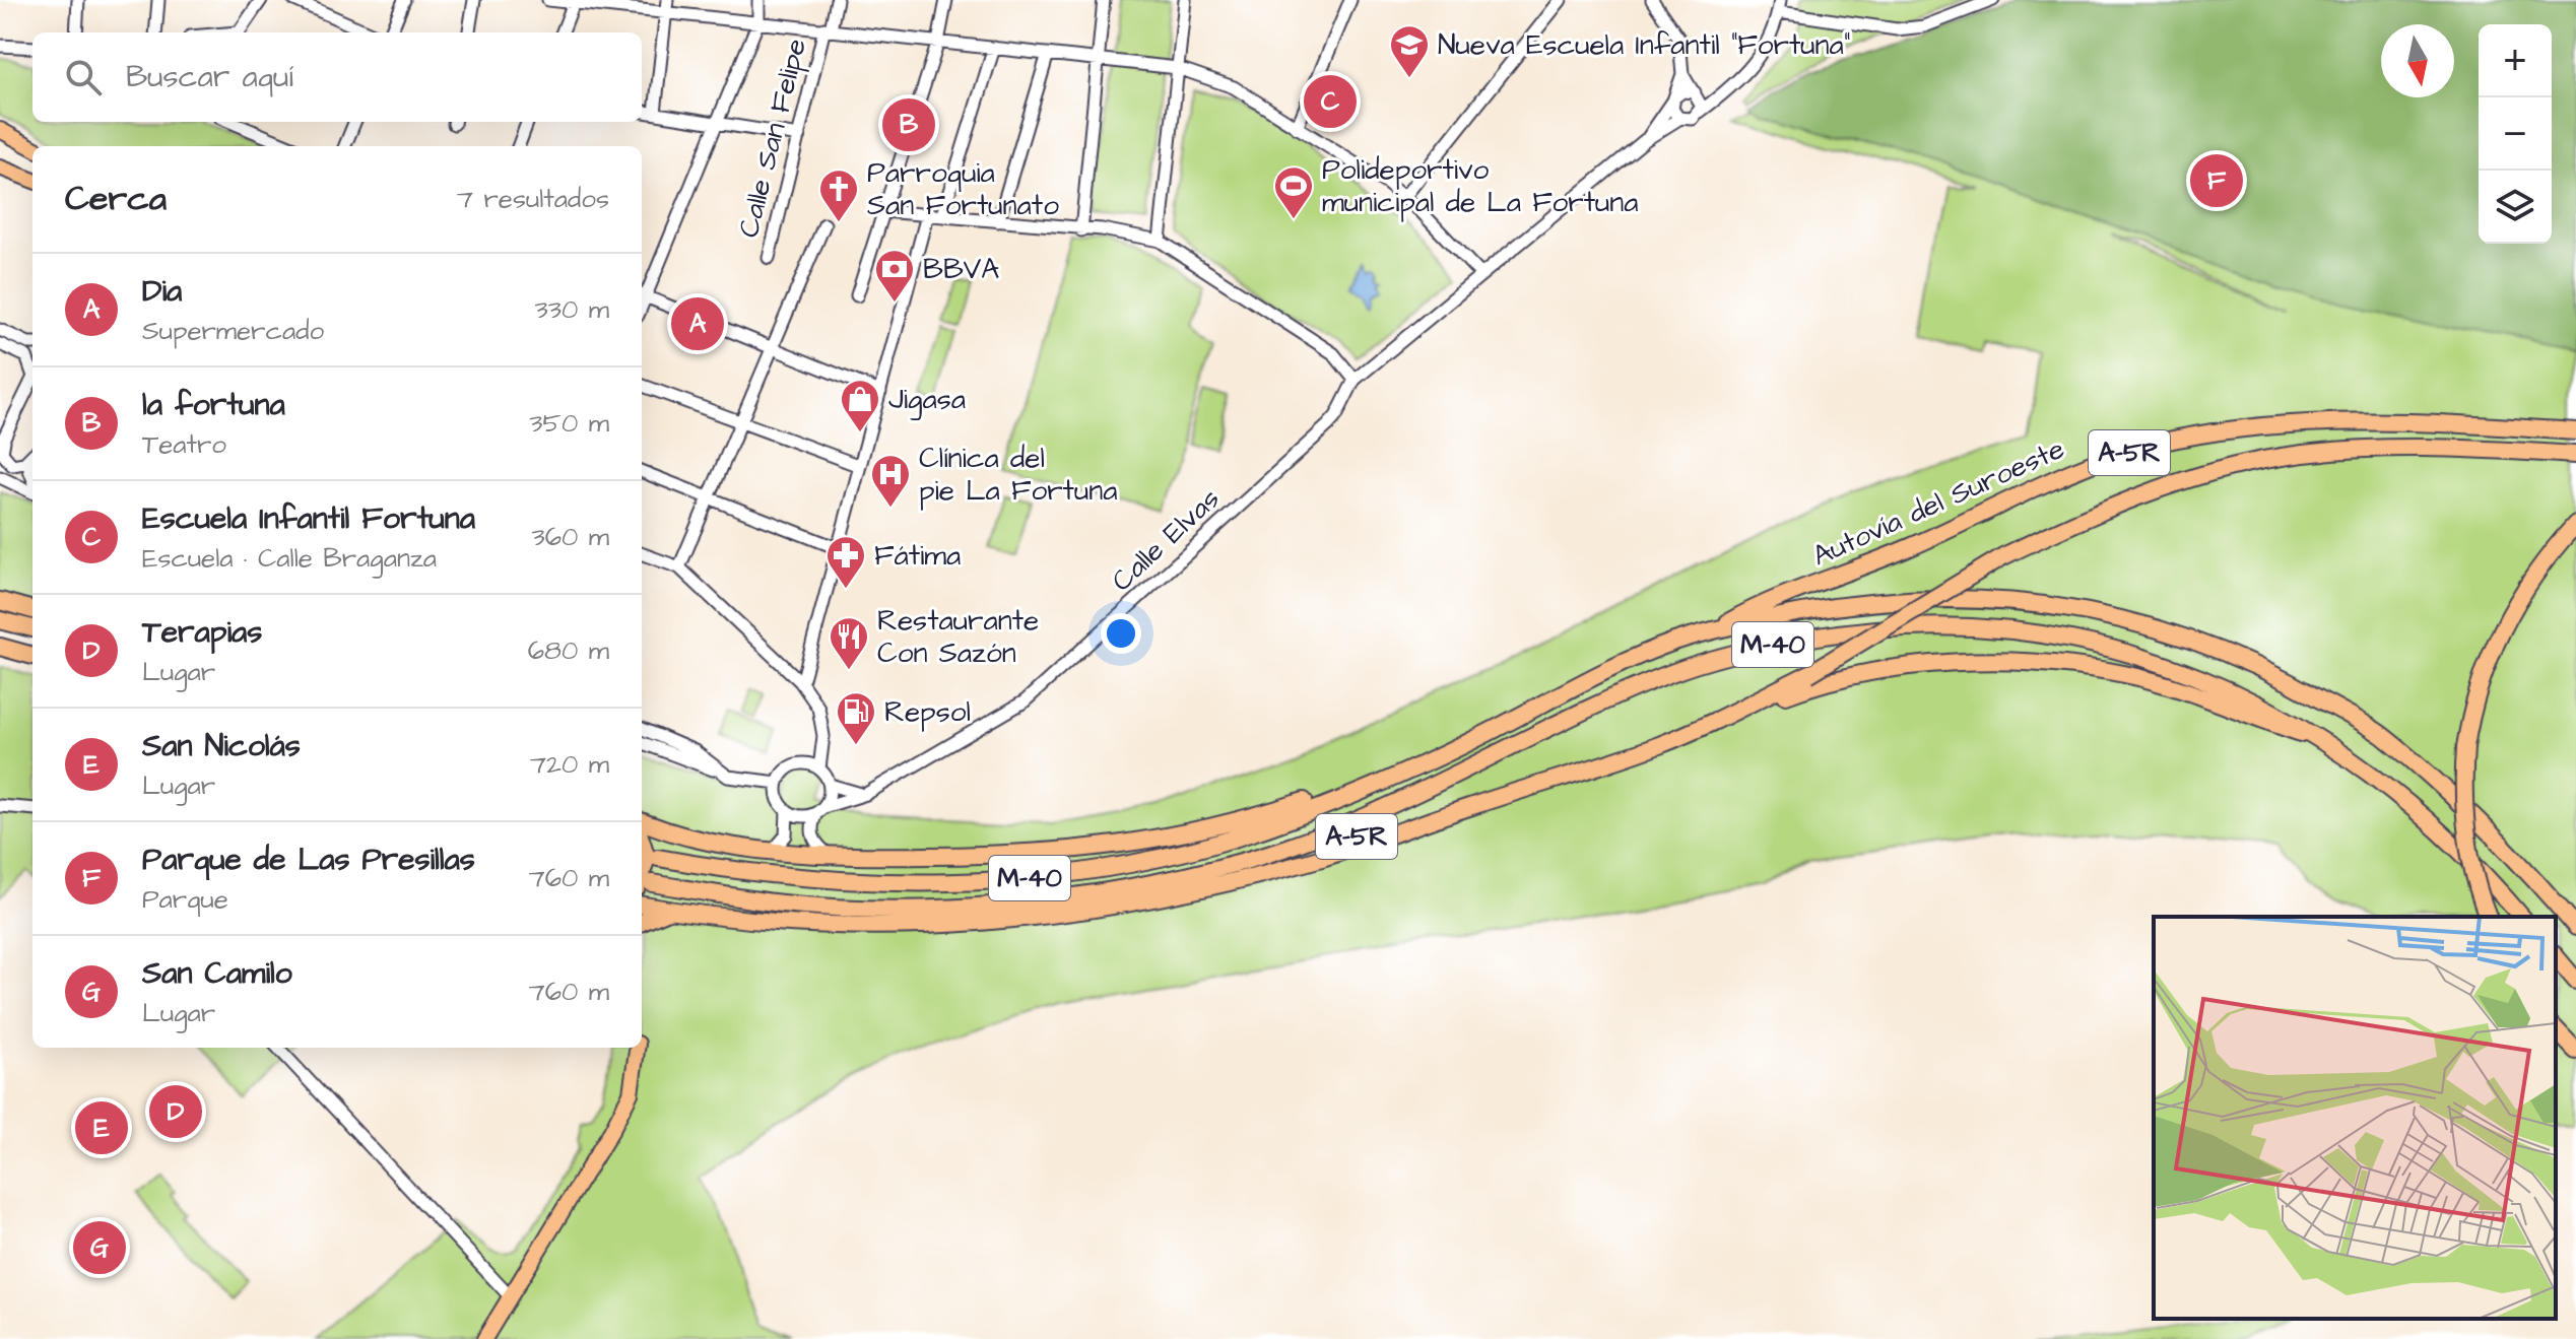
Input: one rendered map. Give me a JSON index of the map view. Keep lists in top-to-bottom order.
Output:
{
  "streets": {
    "highway": ["A-5R", "Autovía del Suroeste", "M-40"],
    "street": ["Calle San Felipe", "Calle Elvas"]
  },
  "crossings": [
    ["A-5R", "M-40"],
    ["Autovía del Suroeste", "M-40"]
  ],
  "places": {
    "school or university": ["Nueva Escuela Infantil \"Fortuna\""],
    "sports": ["Polideportivo municipal de La Fortuna"],
    "church": ["Parroquia San Fortunato"],
    "bank": ["BBVA"],
    "shop": ["Jigasa"],
    "hospital": ["Clínica del pie La Fortuna"],
    "pharmacy": ["Fátima"],
    "restaurant": ["Restaurante Con Sazón"],
    "fuel station": ["Repsol"]
  },
  "north": "bottom",
  "page": {
    "map_buttons": ["+", "−"],
    "search": "Buscar aquí",
    "pins": [
      "C",
      "B",
      "F",
      "A",
      "D",
      "E",
      "G"
    ],
    "heading": ["Cerca", "7 resultados"],
    "list": [
      {
        "mark": "A",
        "name": "Dia",
        "note": "Supermercado",
        "value": "330 m"
      },
      {
        "mark": "B",
        "name": "la fortuna",
        "note": "Teatro",
        "value": "350 m"
      },
      {
        "mark": "C",
        "name": "Escuela Infantil Fortuna",
        "note": "Escuela · Calle Braganza",
        "value": "360 m"
      },
      {
        "mark": "D",
        "name": "Terapias",
        "note": "Lugar",
        "value": "680 m"
      },
      {
        "mark": "E",
        "name": "San Nicolás",
        "note": "Lugar",
        "value": "720 m"
      },
      {
        "mark": "F",
        "name": "Parque de Las Presillas",
        "note": "Parque",
        "value": "760 m"
      },
      {
        "mark": "G",
        "name": "San Camilo",
        "note": "Lugar",
        "value": "760 m"
      }
    ]
  }
}
